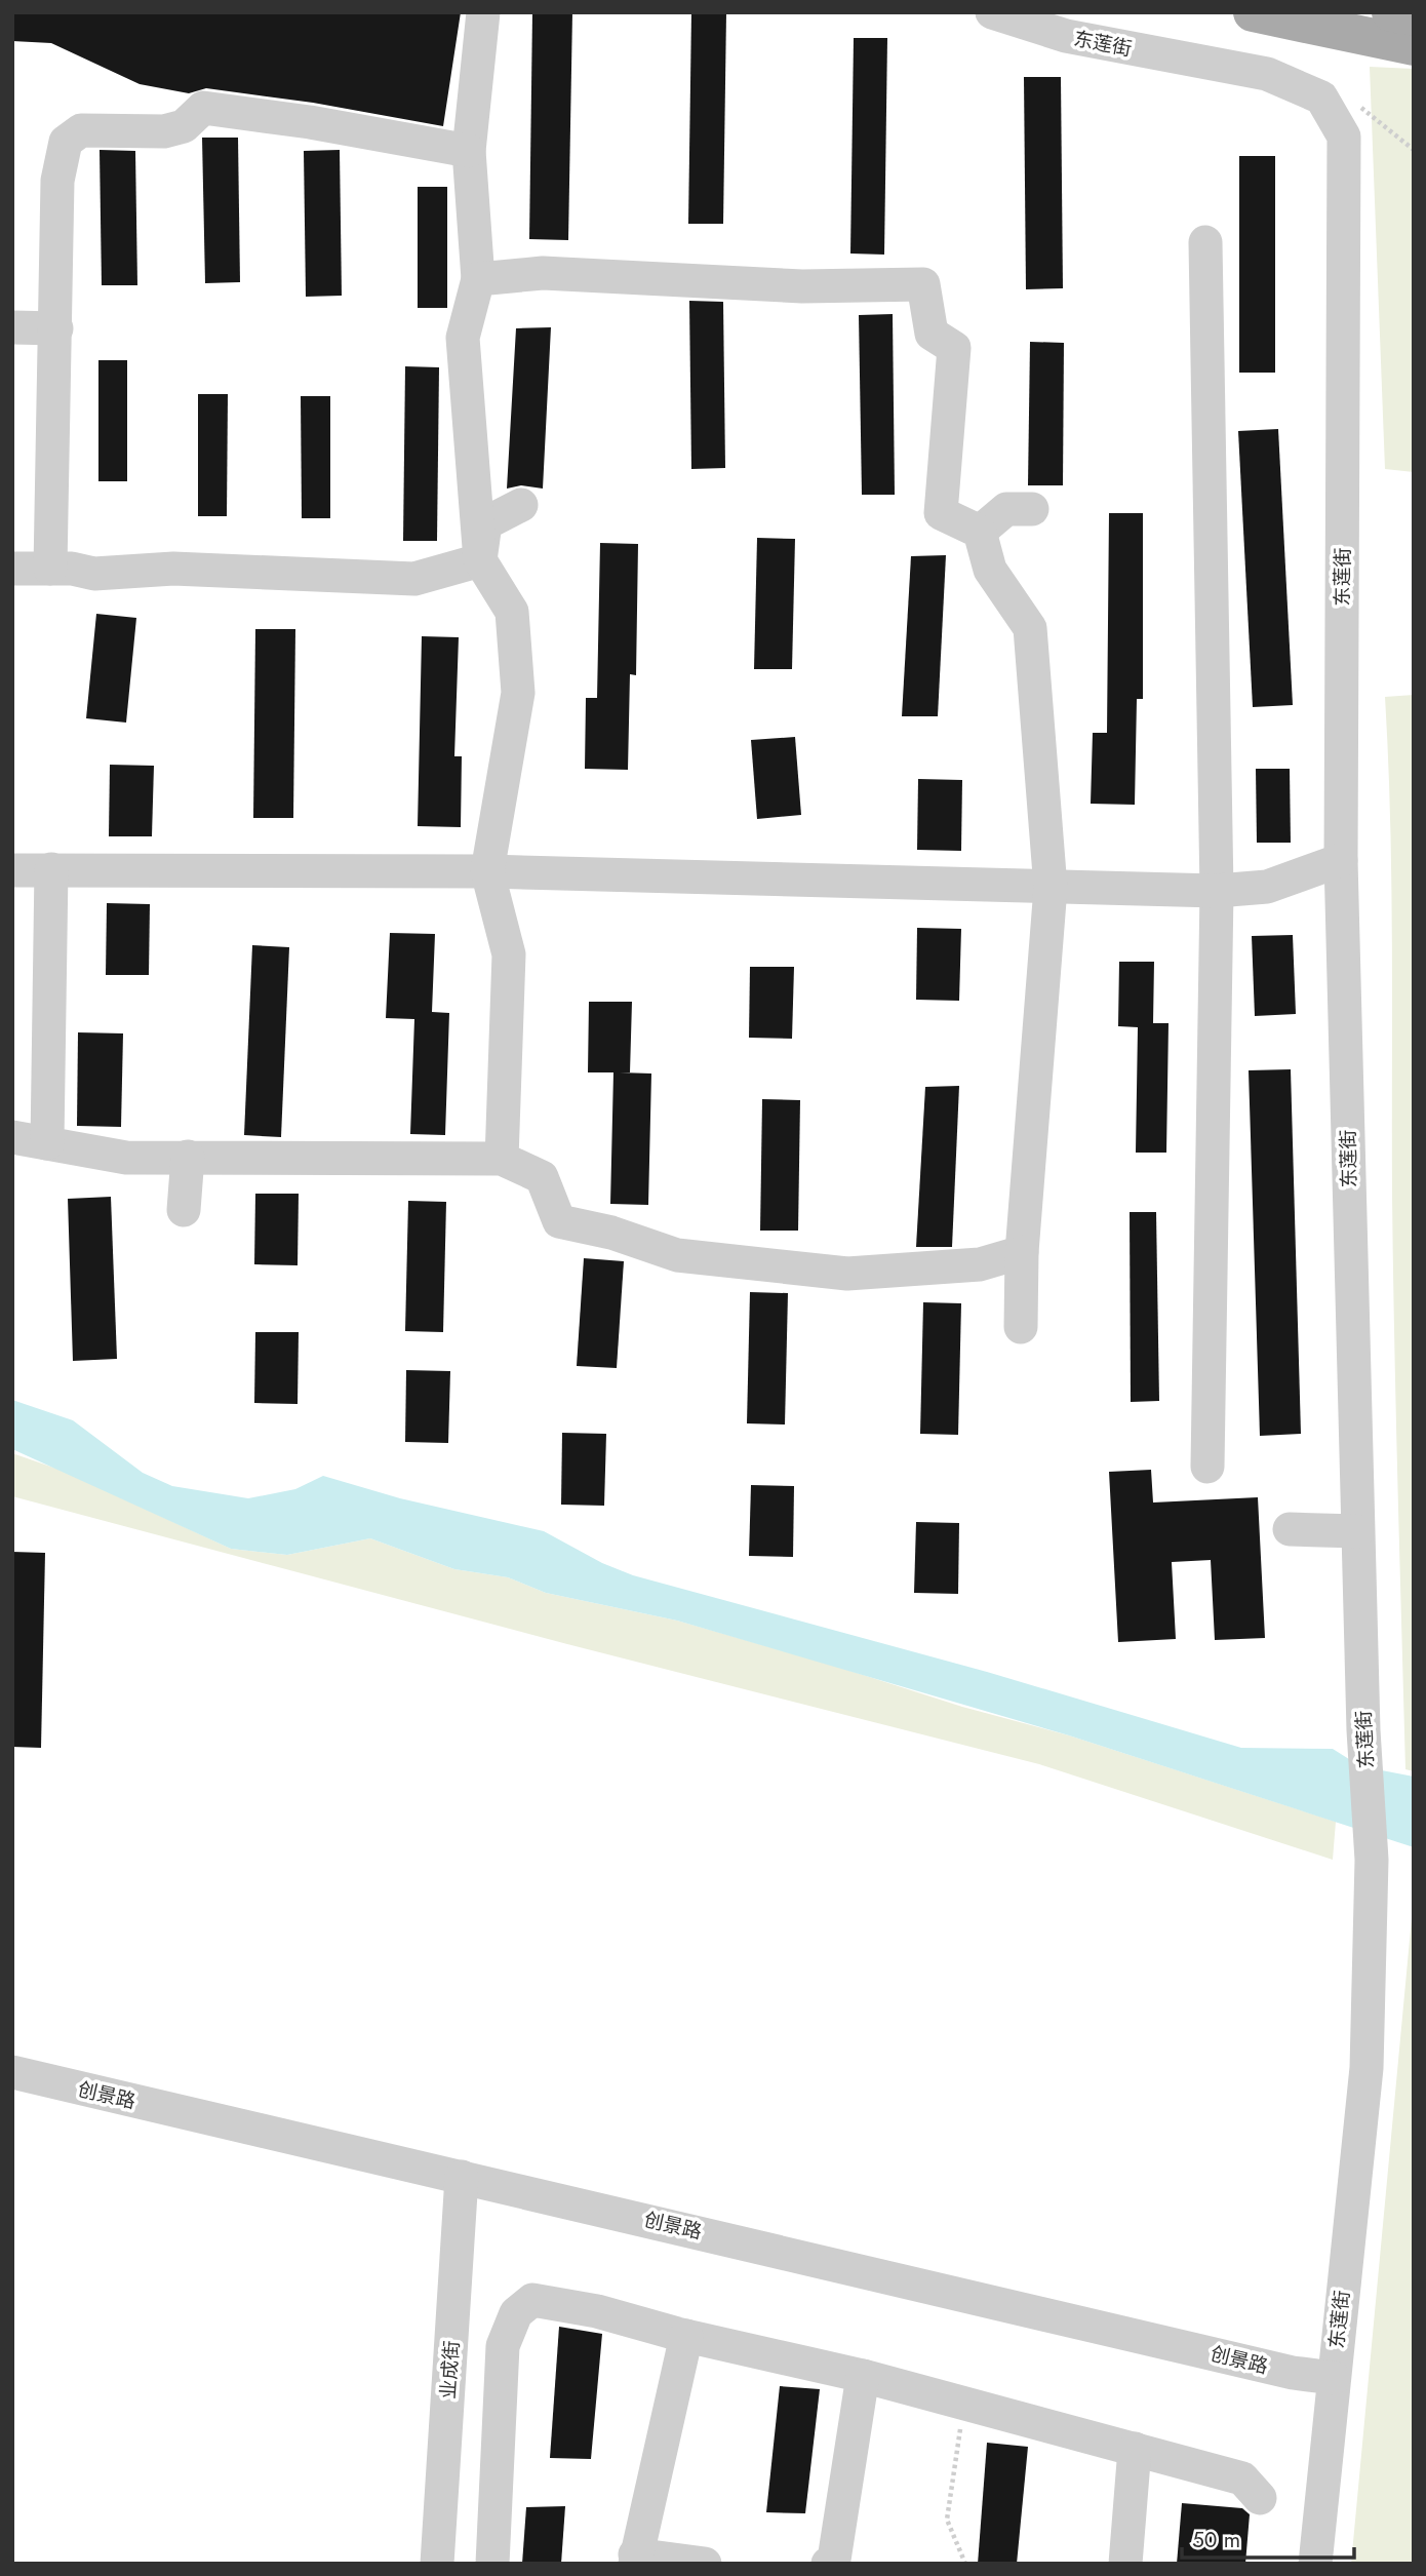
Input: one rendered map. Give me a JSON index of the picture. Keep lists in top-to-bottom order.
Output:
{
  "streets": {
    "street": ["东莲街", "创景路", "业成街"]
  },
  "crossings": [
    ["东莲街", "创景路"],
    ["创景路", "业成街"]
  ],
  "scale_bar": "50 m"
}
